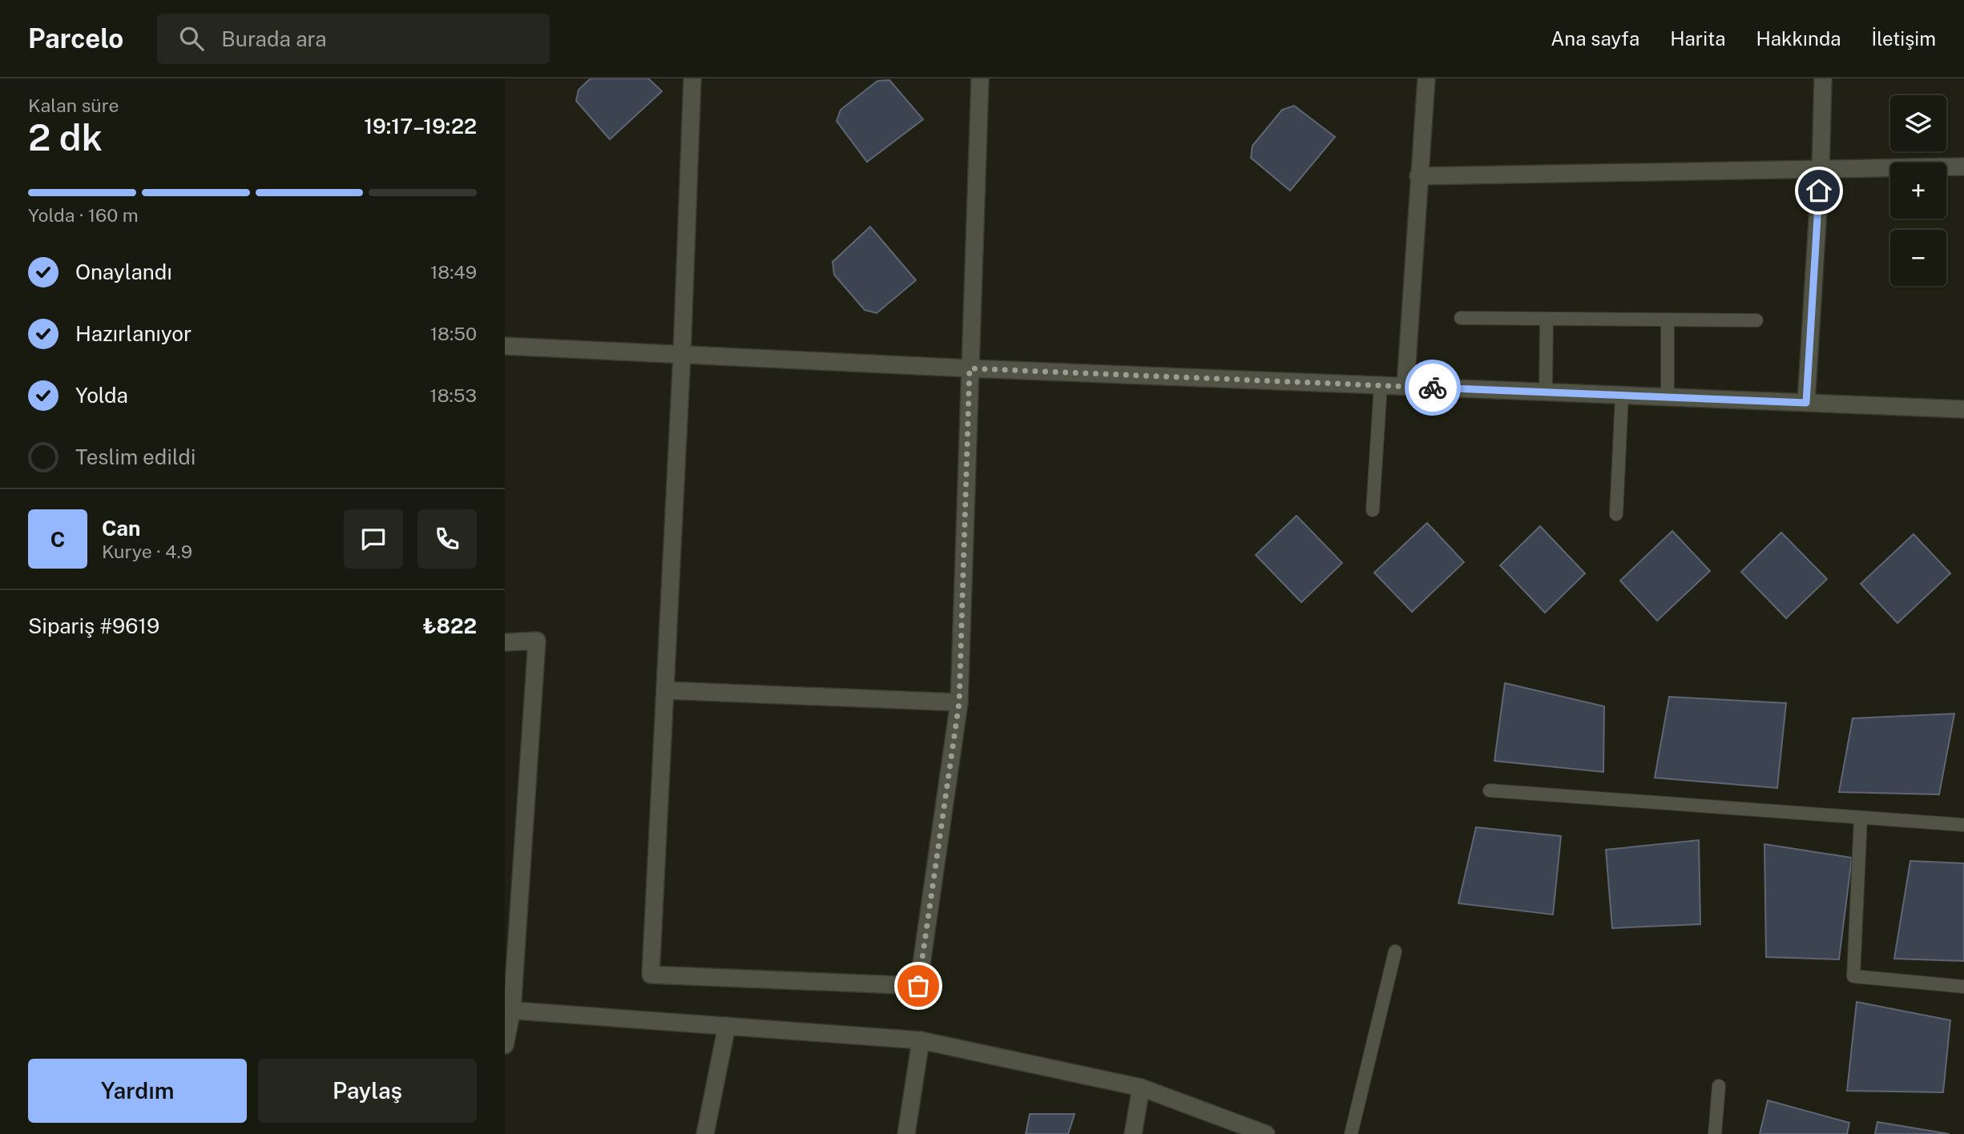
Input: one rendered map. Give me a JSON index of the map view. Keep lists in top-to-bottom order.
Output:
{
  "page": {
    "header": "Parcelo",
    "search": "Burada ara",
    "nav": [
      "Ana sayfa",
      "Harita",
      "Hakkında",
      "İletişim"
    ],
    "heading": ["2 dk", "Kalan süre", "19:17–19:22"],
    "panel": [
      "Can",
      "Kurye · 4.9",
      "Sipariş #9619",
      "₺822"
    ],
    "map_buttons": ["+", "−"],
    "bar": "Yolda · 160 m",
    "list": [
      ["Onaylandı", "18:49"],
      ["Hazırlanıyor", "18:50"],
      ["Yolda", "18:53"],
      "Teslim edildi"
    ],
    "round": "C",
    "buttons": ["Yardım", "Paylaş"]
  }
}
